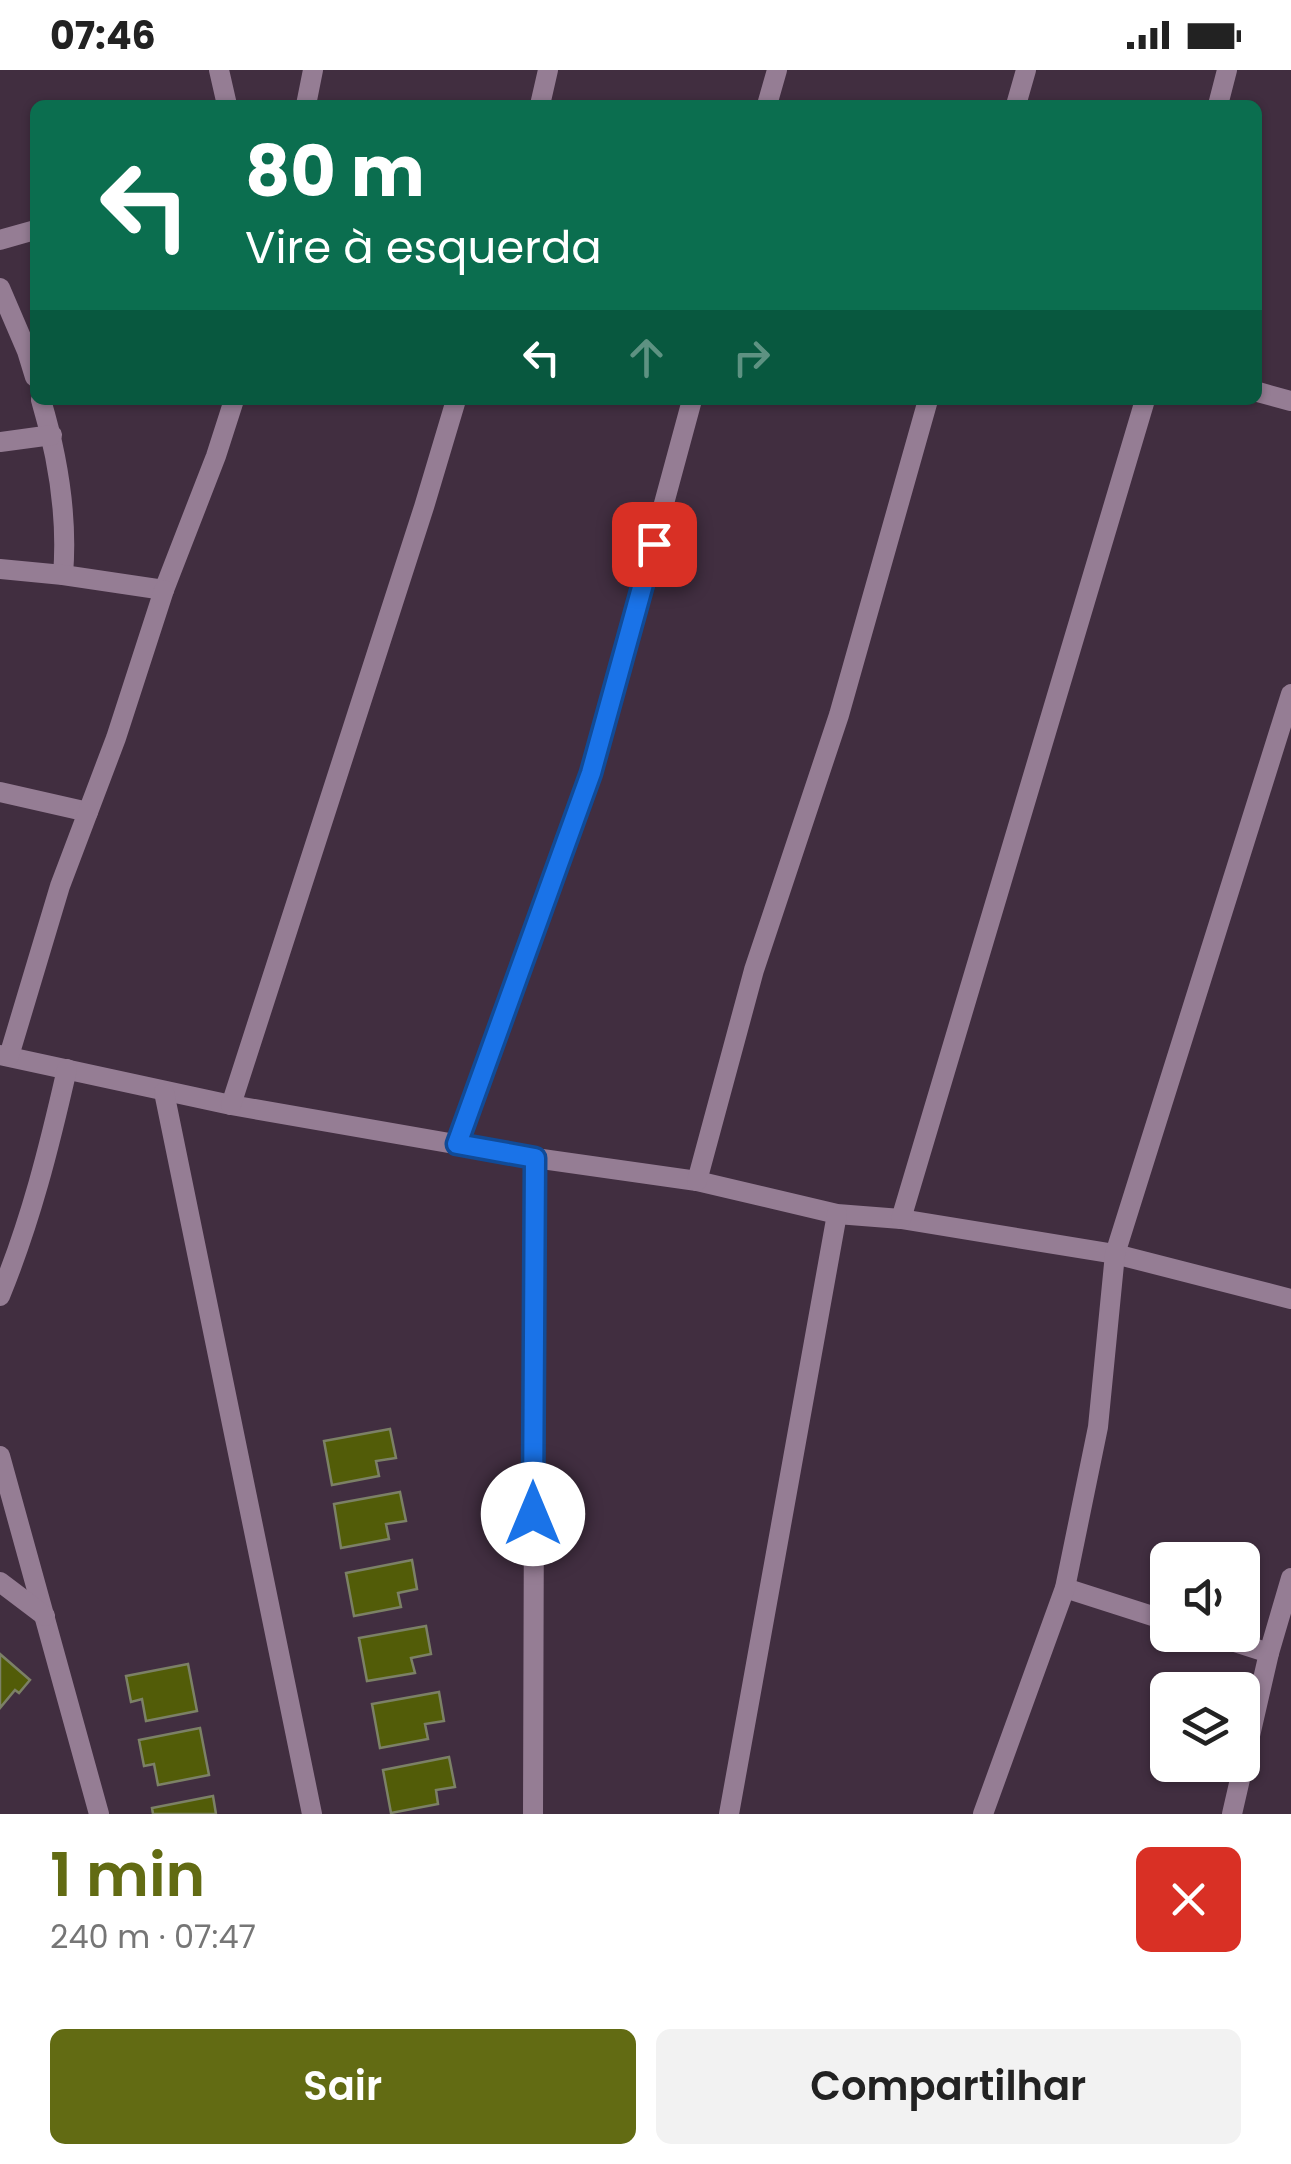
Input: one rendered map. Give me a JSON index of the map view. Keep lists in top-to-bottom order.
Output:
{
  "page": {
    "status": "07:46",
    "turn": ["80 m", "Vire à esquerda"],
    "heading": ["1 min", "240 m · 07:47"],
    "buttons": ["Sair", "Compartilhar"]
  }
}
